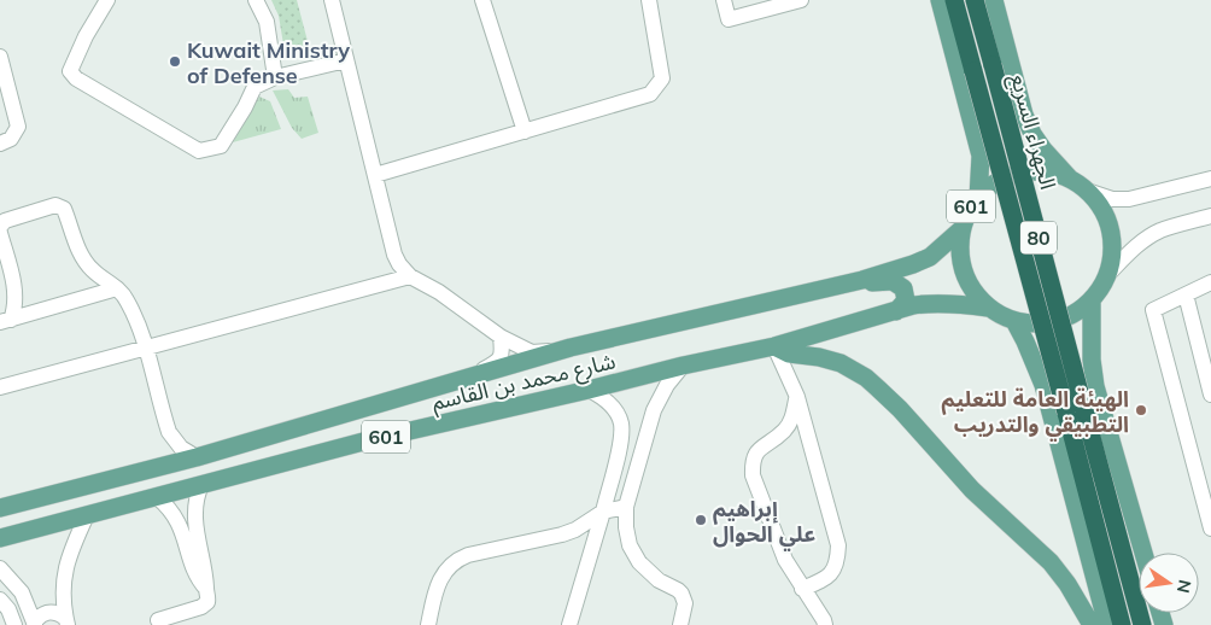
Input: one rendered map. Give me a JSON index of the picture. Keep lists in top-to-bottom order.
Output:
{
  "streets": {
    "highway": ["الجهراء السريع", "80"],
    "main road": ["601", "شارع محمد بن القاسم"]
  },
  "crossings": [
    ["الجهراء السريع", "601"],
    ["الجهراء السريع", "شارع محمد بن القاسم"],
    ["601", "شارع محمد بن القاسم"]
  ],
  "places": ["Kuwait Ministry of Defense", "الهيئة العامة للتعليم التطبيقي والتدريب", "إبراهيم علي الحوال"],
  "north": "right"
}
